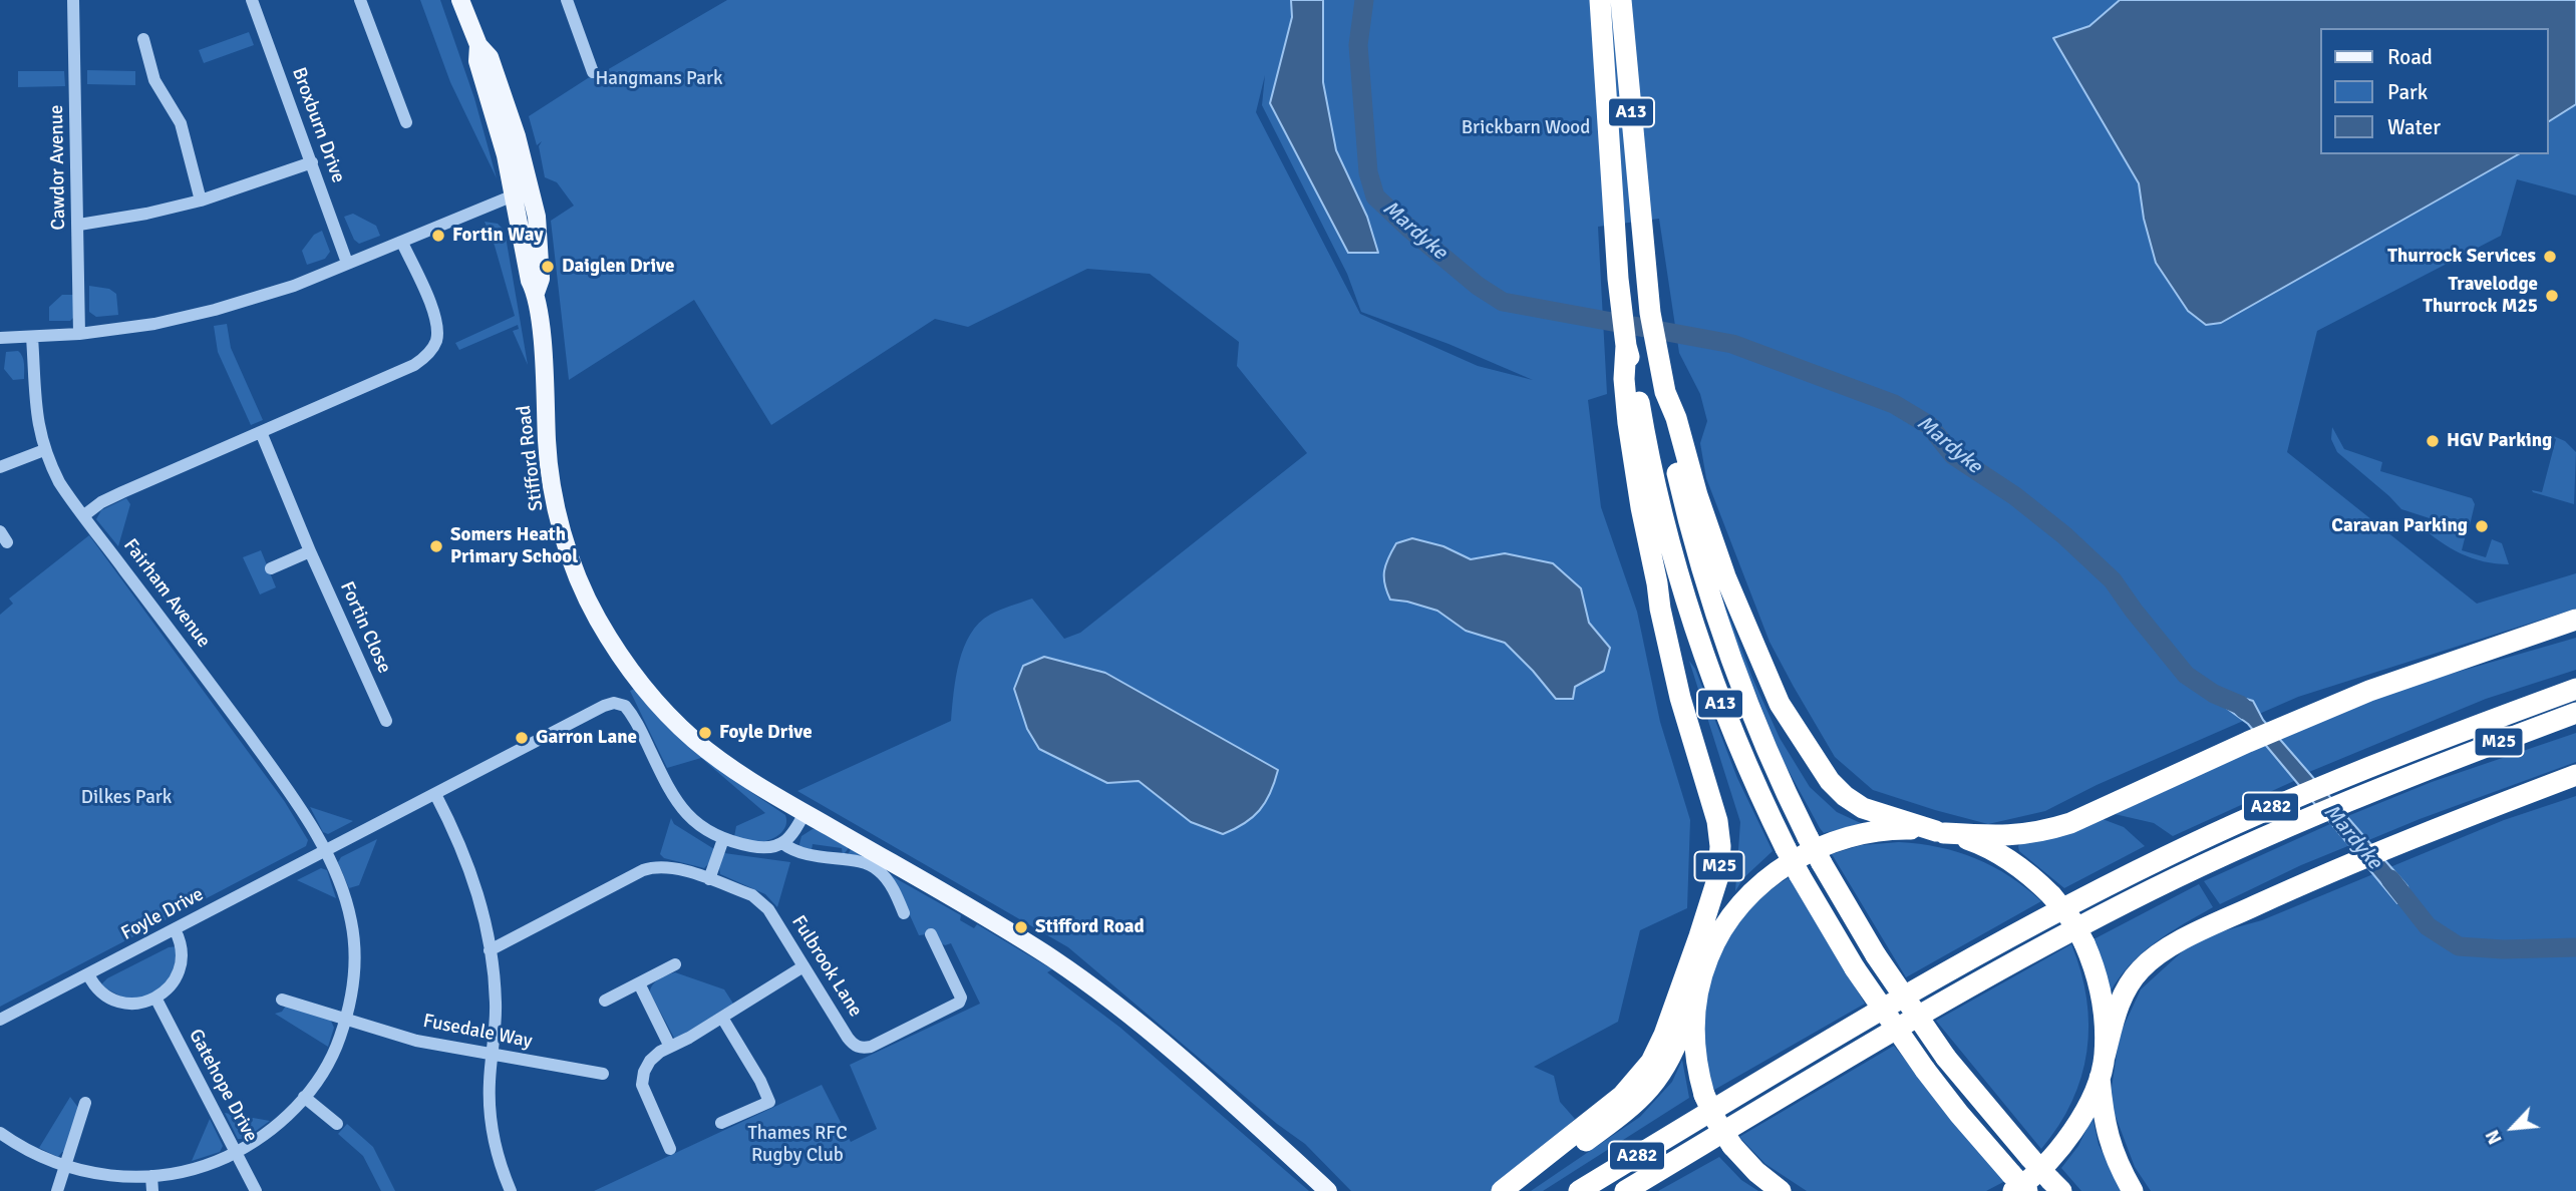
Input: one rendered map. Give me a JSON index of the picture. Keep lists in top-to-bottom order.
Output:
{
  "streets": {
    "highway": ["A13", "M25", "A282"],
    "main road": ["Stifford Road"],
    "street": [
      "Broxburn Drive",
      "Cawdor Avenue",
      "Fairham Avenue",
      "Fortin Close",
      "Foyle Drive",
      "Fulbrook Lane",
      "Fusedale Way",
      "Gatehope Drive"
    ]
  },
  "crossings": [
    ["Fairham Avenue", "Foyle Drive"],
    ["Fairham Avenue", "Fusedale Way"],
    ["Fairham Avenue", "Gatehope Drive"]
  ],
  "water": ["Mardyke"],
  "parks": [
    "Hangmans Park",
    "Brickbarn Wood",
    "Dilkes Park",
    "Thames RFC Rugby Club"
  ],
  "places": [
    "Fortin Way",
    "Thurrock Services",
    "Daiglen Drive",
    "Travelodge Thurrock M25",
    "HGV Parking",
    "Caravan Parking",
    "Somers Heath Primary School",
    "Foyle Drive",
    "Garron Lane",
    "Stifford Road"
  ],
  "legend": ["Road", "Park", "Water"],
  "north": "bottom left"
}
